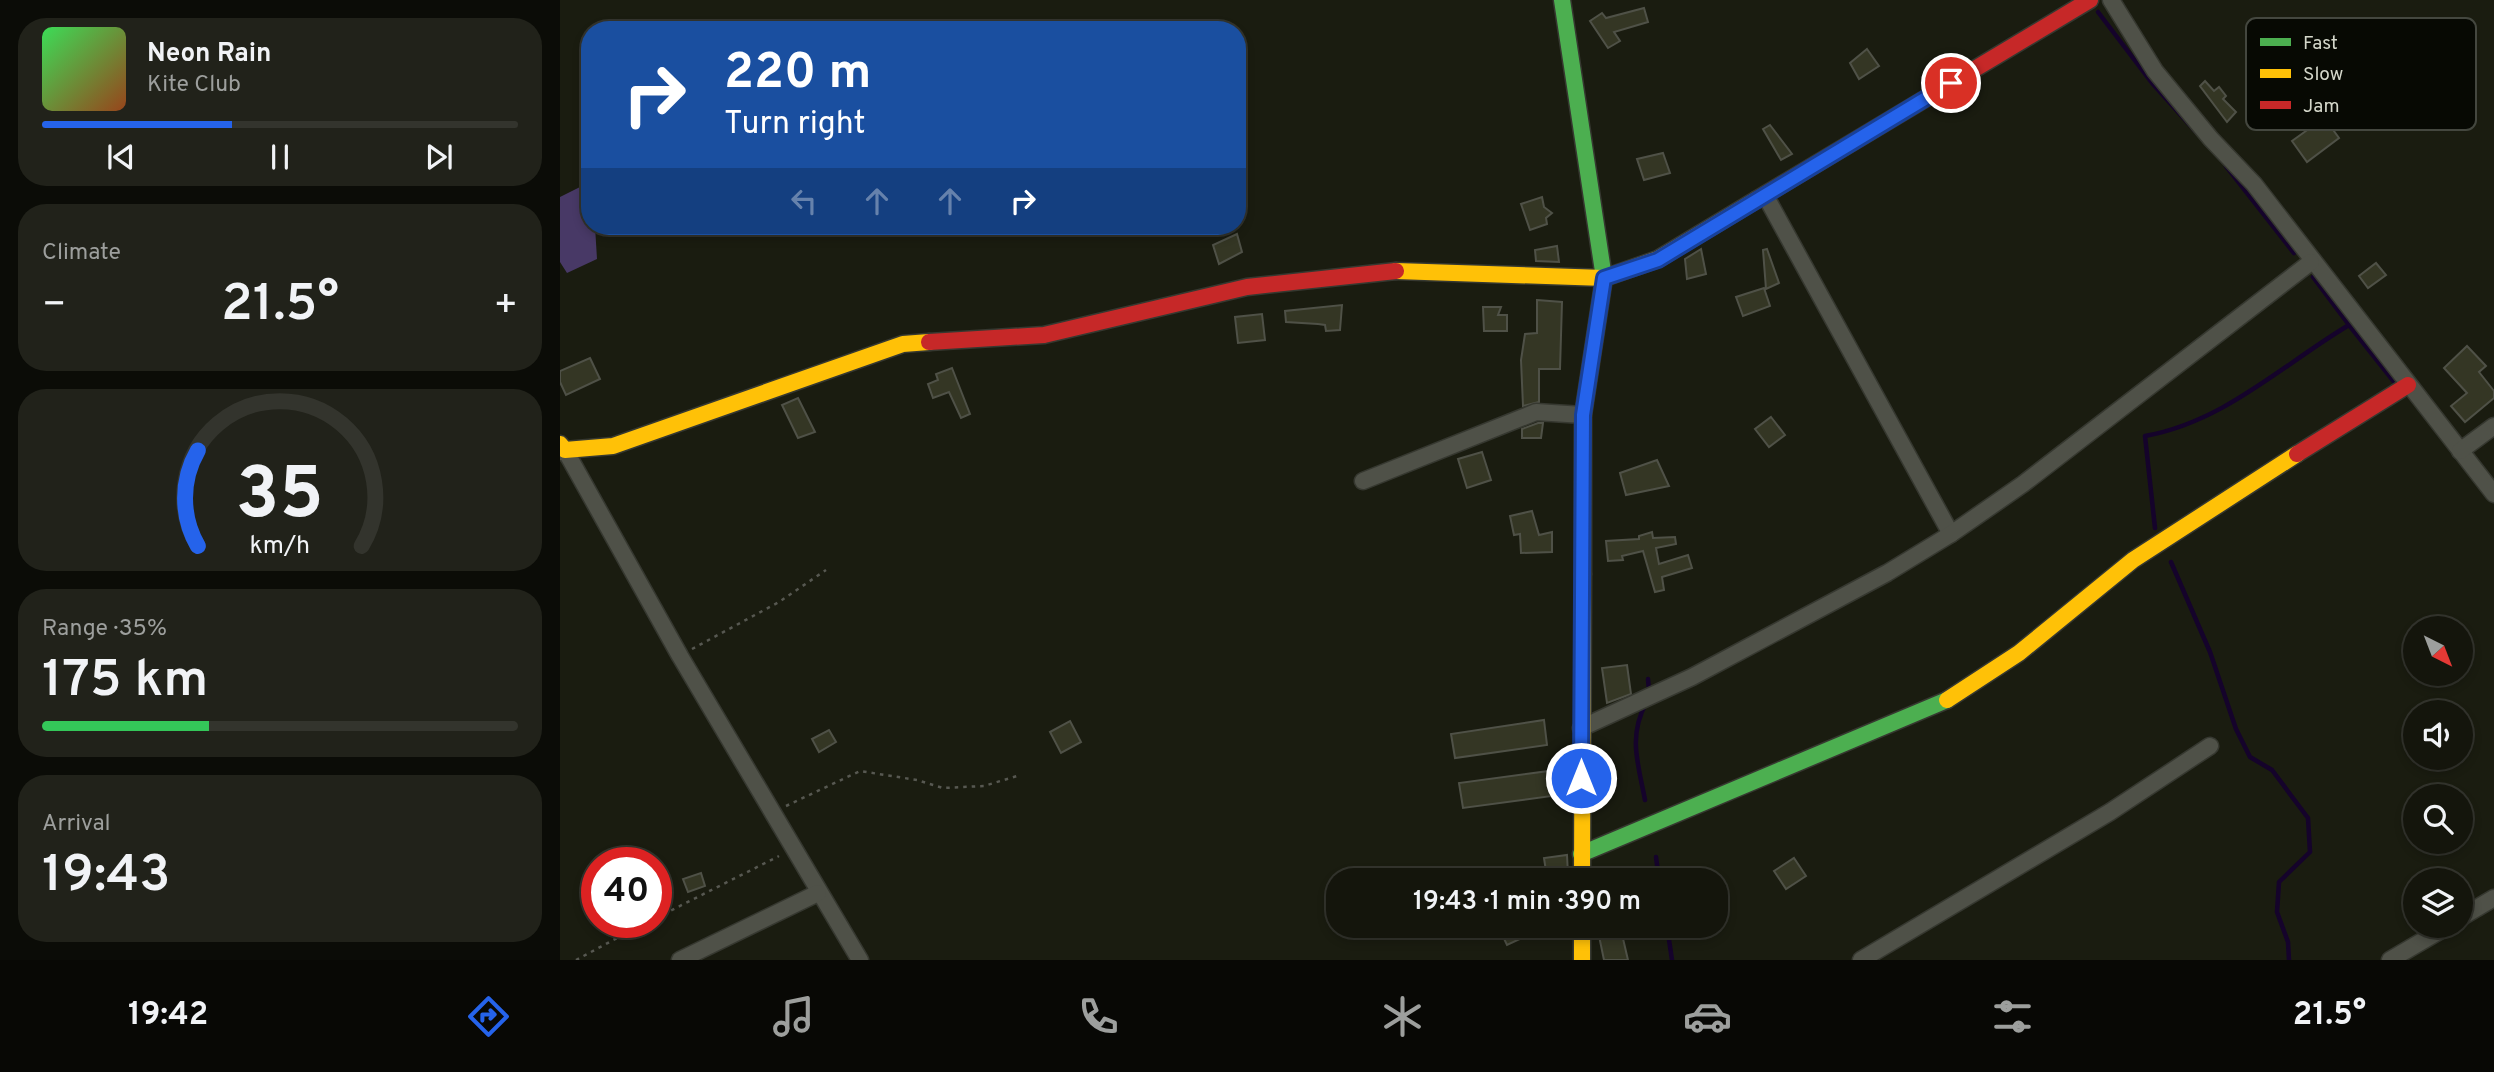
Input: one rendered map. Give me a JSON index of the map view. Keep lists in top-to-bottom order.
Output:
{
  "legend": ["Fast", "Slow", "Jam"],
  "north": "bottom right",
  "page": {
    "turn": ["220 m", "Turn right"],
    "song": ["Neon Rain", "Kite Club"],
    "tile": [
      "Climate",
      ["Range · 35%", "175 km"],
      ["Arrival", "19:43"]
    ],
    "heat": ["−", "21.5°", "+"],
    "limit": "40",
    "trip": "19:43 · 1 min · 390 m",
    "tabs": ["19:42", "21.5°"],
    "gauge": ["35", "km/h"]
  }
}
